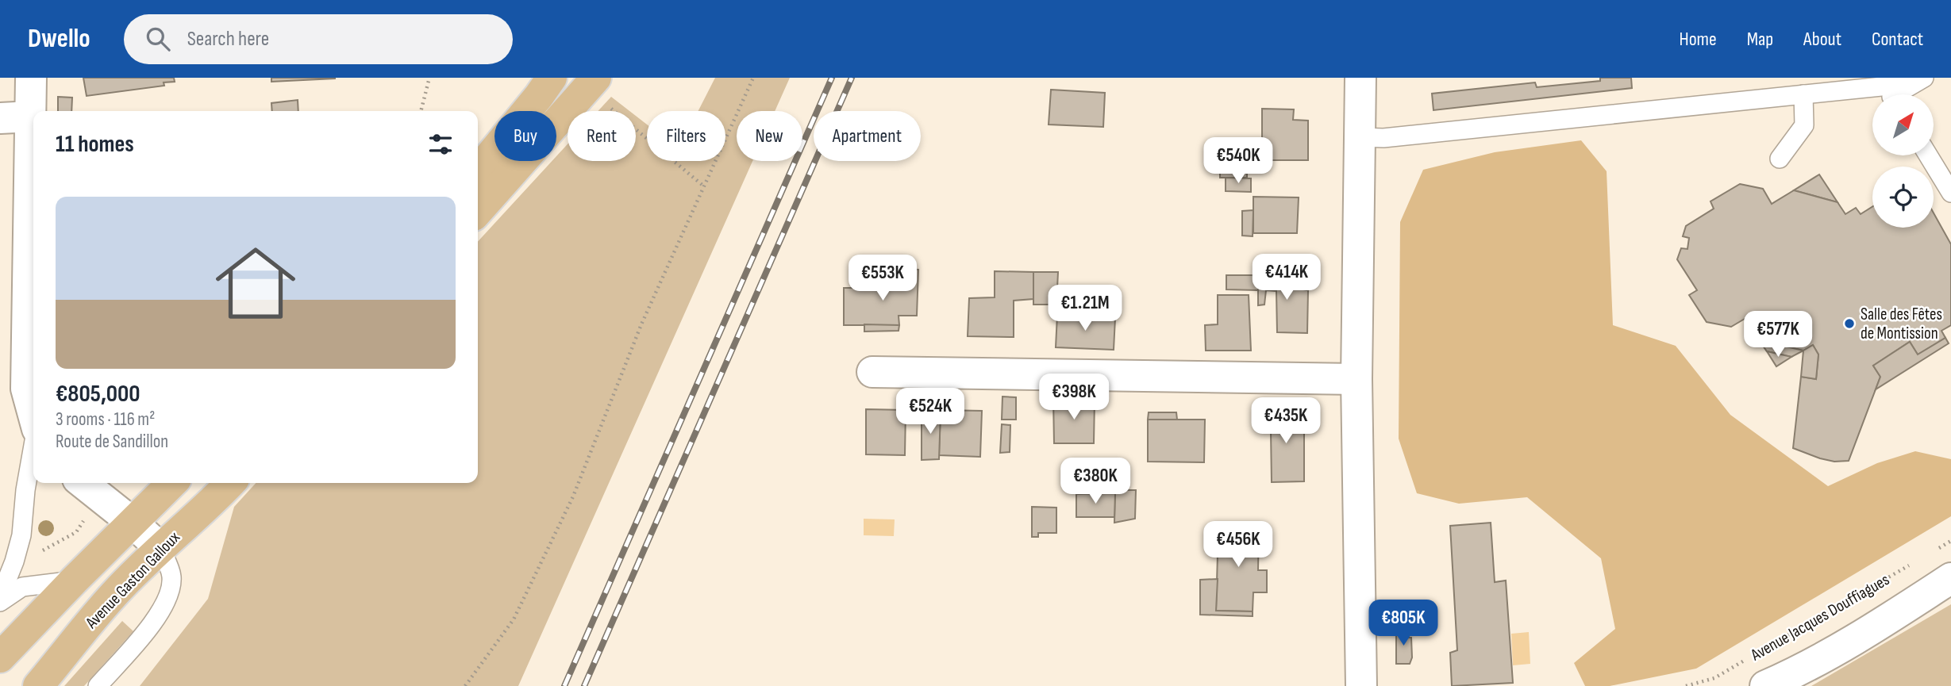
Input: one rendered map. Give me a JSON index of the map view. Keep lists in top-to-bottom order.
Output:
{
  "streets": {
    "main road": ["Avenue Gaston Galloux"],
    "street": ["Avenue Jacques Douffiagues"]
  },
  "places": ["Salle des Fêtes de Montission"],
  "north": "top right",
  "page": {
    "header": "Dwello",
    "search": "Search here",
    "nav": [
      "Home",
      "Map",
      "About",
      "Contact"
    ],
    "chip": [
      "Buy",
      "Rent",
      "Filters",
      "New",
      "Apartment"
    ],
    "heading": "11 homes",
    "price": [
      "€540K",
      "€414K",
      "€553K",
      "€1.21M",
      "€577K",
      "€398K",
      "€524K",
      "€435K",
      "€380K",
      "€456K",
      "€805K"
    ],
    "list": [
      {
        "name": "€805,000",
        "note": "3 rooms · 116 m² · Route de Sandillon"
      }
    ]
  }
}
